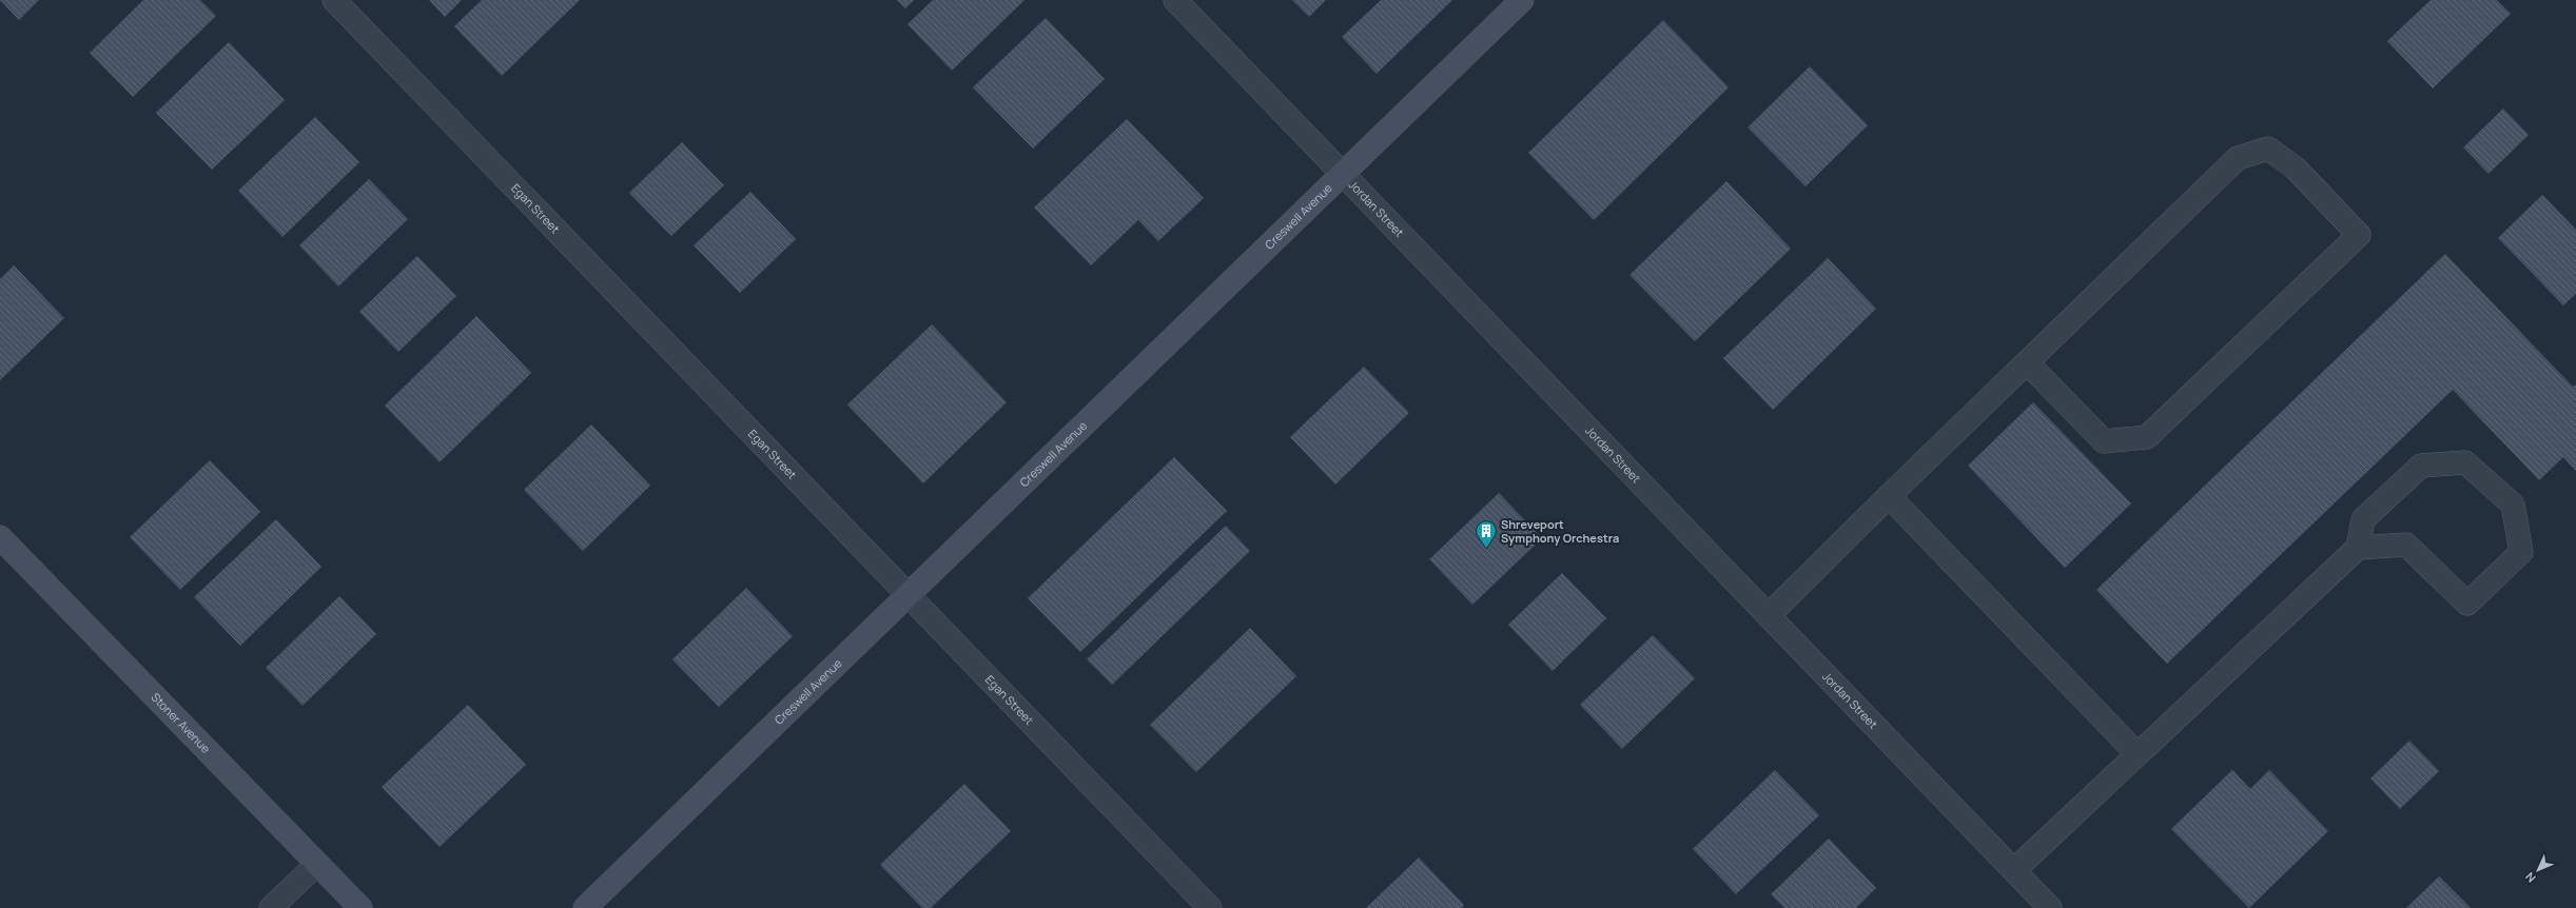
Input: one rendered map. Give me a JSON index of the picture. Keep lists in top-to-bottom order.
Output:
{
  "streets": {
    "street": [
      "Egan Street",
      "Jordan Street",
      "Creswell Avenue",
      "Stoner Avenue"
    ]
  },
  "crossings": [
    ["Egan Street", "Creswell Avenue"],
    ["Jordan Street", "Creswell Avenue"]
  ],
  "places": {
    "building": ["Shreveport Symphony Orchestra"]
  },
  "north": "bottom left"
}
